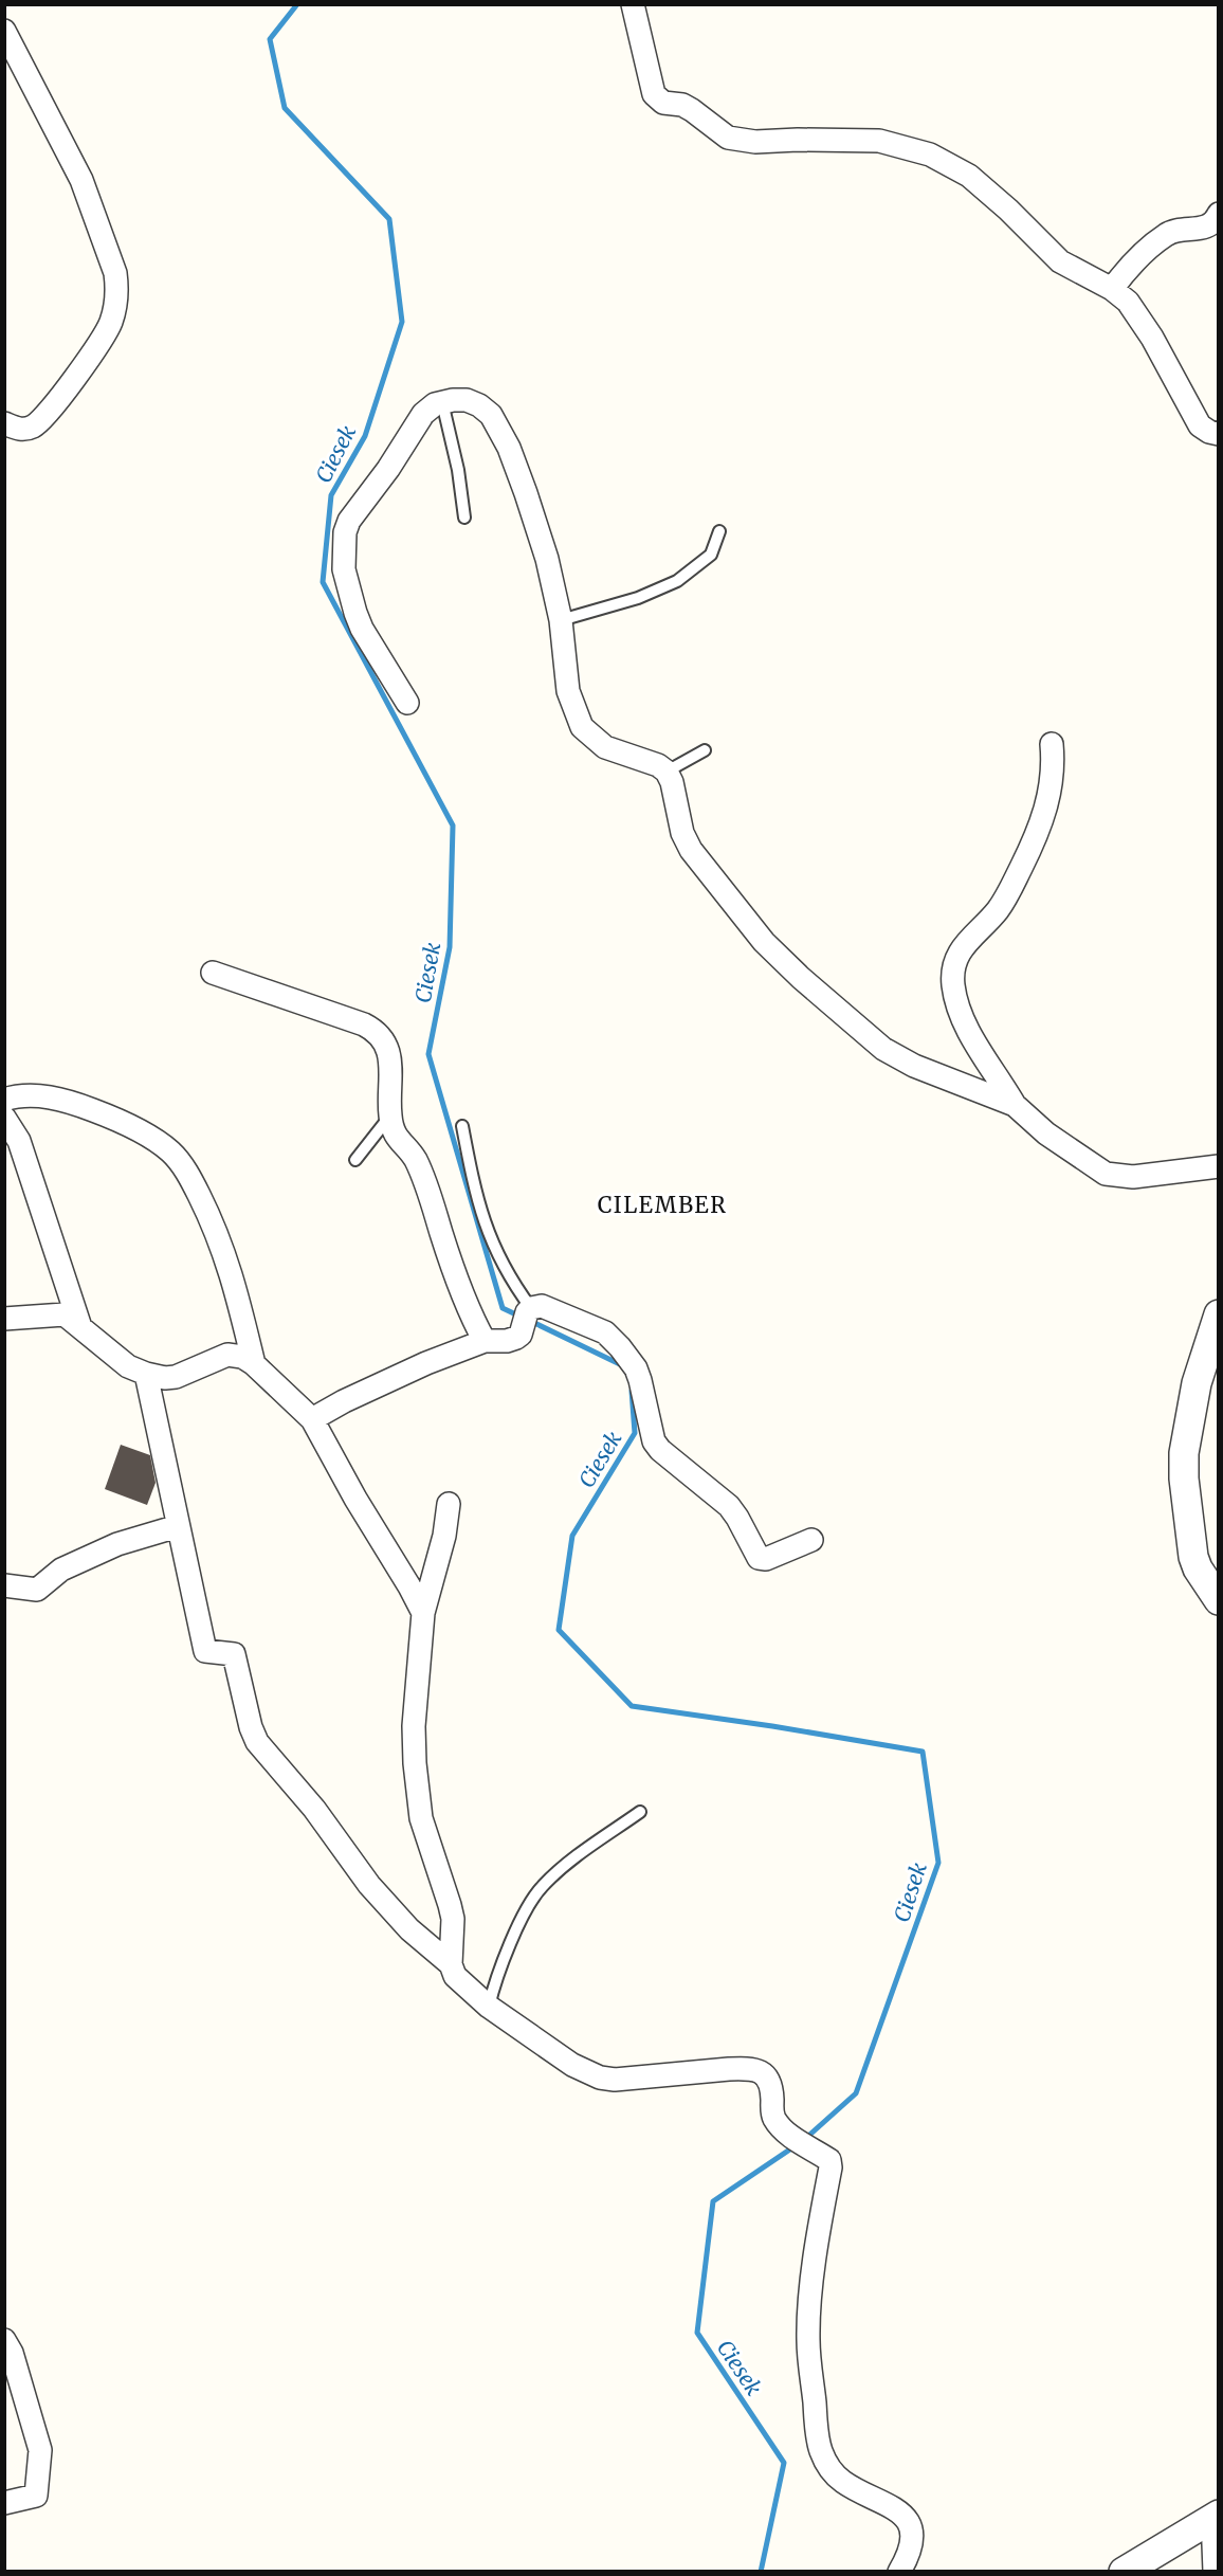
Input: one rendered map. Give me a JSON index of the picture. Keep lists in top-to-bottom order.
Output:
{
  "districts": ["CILEMBER"],
  "water": ["Ciesek"]
}
